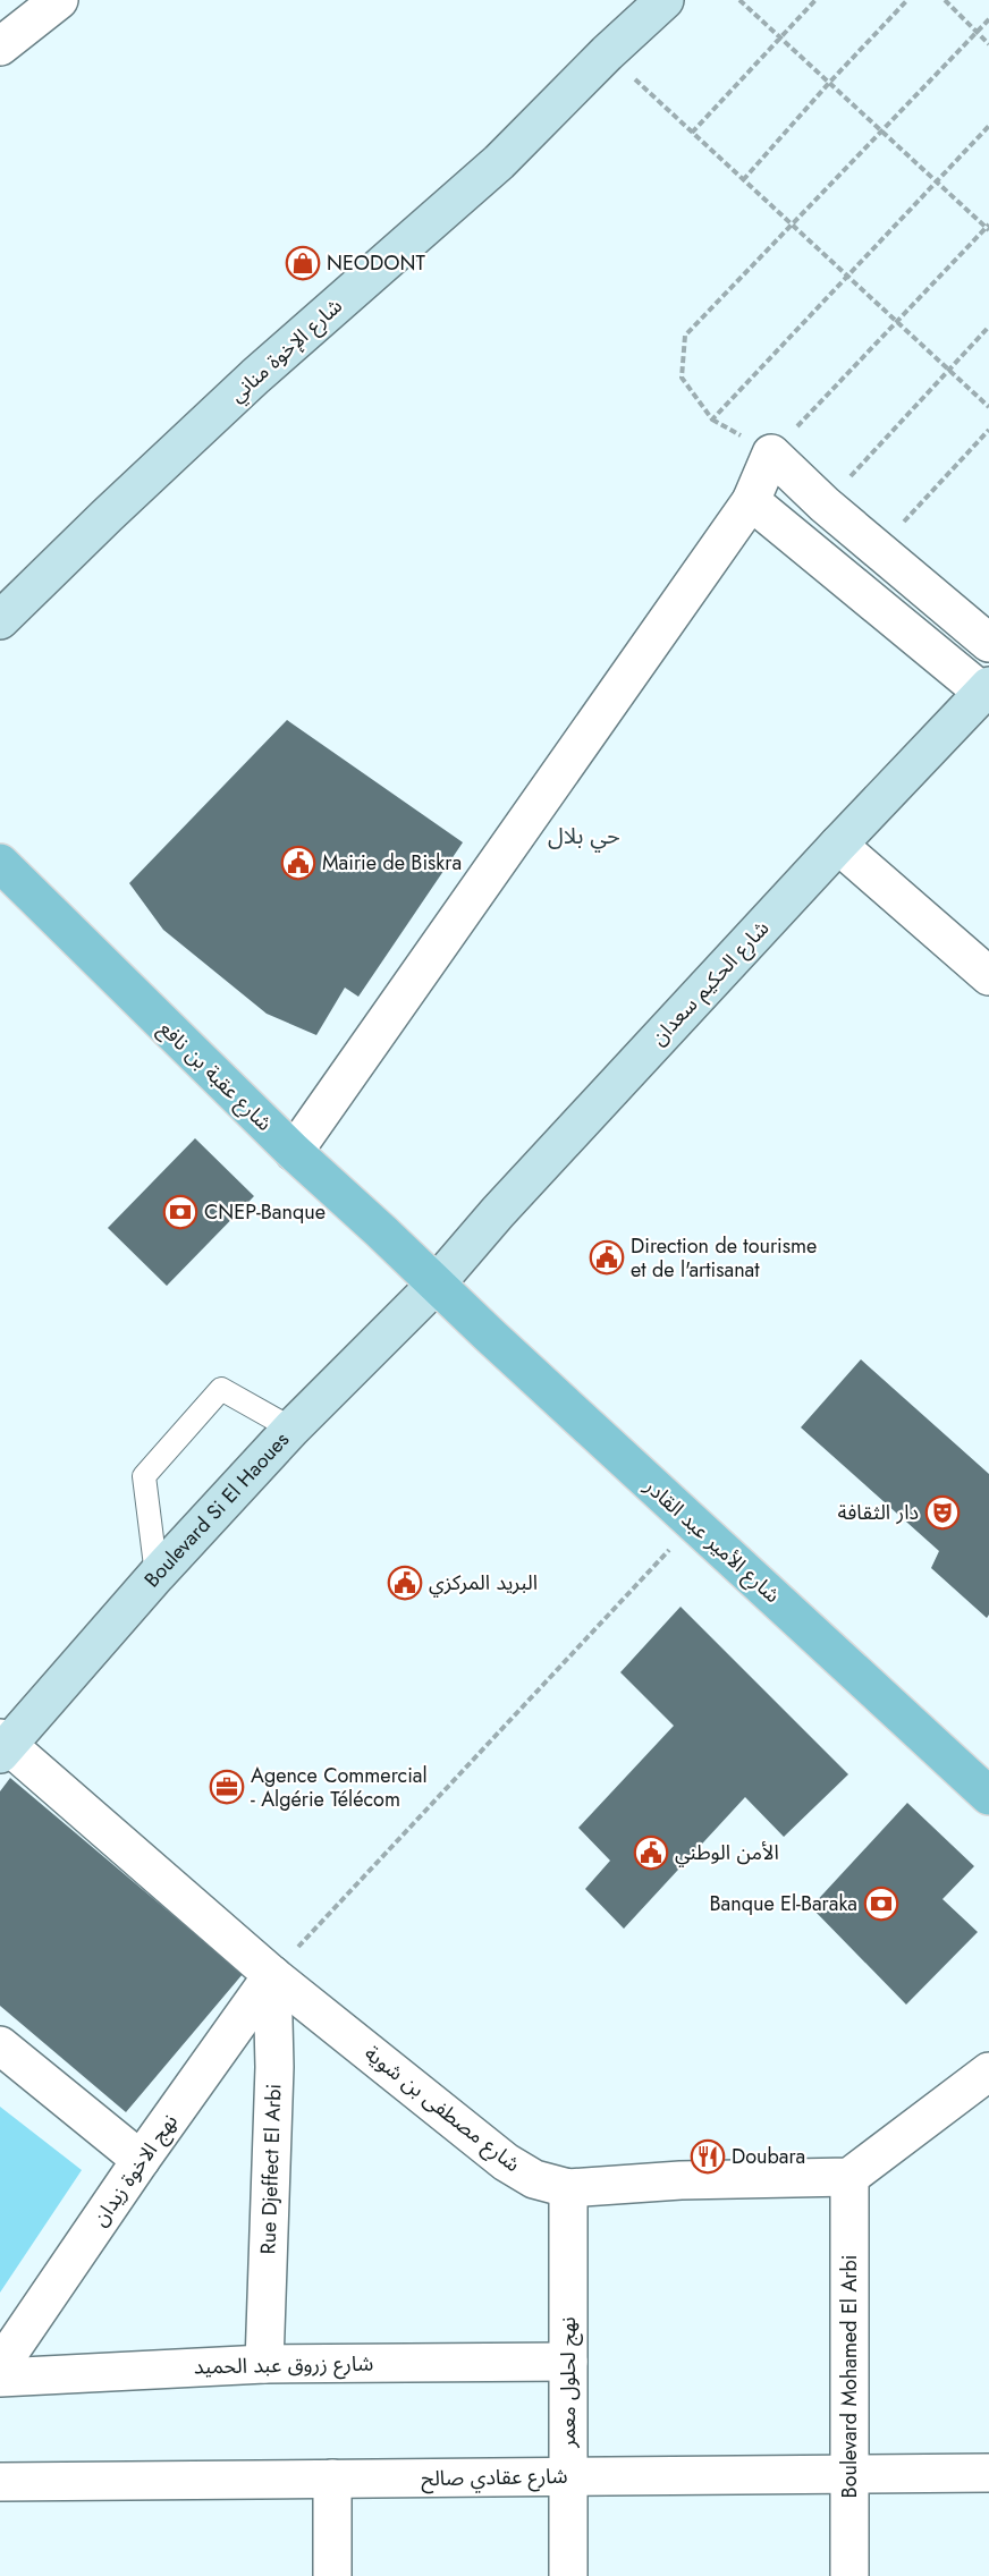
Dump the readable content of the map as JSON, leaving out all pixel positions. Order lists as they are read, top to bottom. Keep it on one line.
{"streets":{"main road":["شارع عقبة بن نافع","شارع الأمير عبد القادر"],"street":["شارع الإخوة مناني","شارع الحكيم سعدان","Boulevard Si El Haoues","شارع مصطفى بن شوية","Rue Djeffect El Arbi","نهج الاخوة زيدان","شارع زروق عبد الحميد","Boulevard Mohamed El Arbi","نهج لحلول معمر","شارع عقادي صالح"]},"crossings":[["شارع الحكيم سعدان","شارع عقبة بن نافع"],["شارع الحكيم سعدان","Boulevard Si El Haoues"],["شارع الحكيم سعدان","شارع الأمير عبد القادر"],["شارع عقبة بن نافع","Boulevard Si El Haoues"],["شارع عقبة بن نافع","شارع الأمير عبد القادر"],["Boulevard Si El Haoues","شارع الأمير عبد القادر"],["Boulevard Si El Haoues","شارع مصطفى بن شوية"],["شارع مصطفى بن شوية","Rue Djeffect El Arbi"],["شارع مصطفى بن شوية","نهج الاخوة زيدان"],["شارع مصطفى بن شوية","Boulevard Mohamed El Arbi"],["شارع مصطفى بن شوية","نهج لحلول معمر"],["Rue Djeffect El Arbi","نهج الاخوة زيدان"],["Rue Djeffect El Arbi","شارع زروق عبد الحميد"],["شارع زروق عبد الحميد","نهج لحلول معمر"],["Boulevard Mohamed El Arbi","شارع عقادي صالح"],["نهج لحلول معمر","شارع عقادي صالح"]],"districts":["حي بلال"],"places":{"shop":["NEODONT"],"public building":["Mairie de Biskra","Direction de tourisme et de l'artisanat","البريد المركزي","الأمن الوطني"],"bank":["CNEP-Banque","Banque El-Baraka"],"theatre":["دار الثقافة"],"office":["Agence Commercial - Algérie Télécom"],"restaurant":["Doubara"]}}
